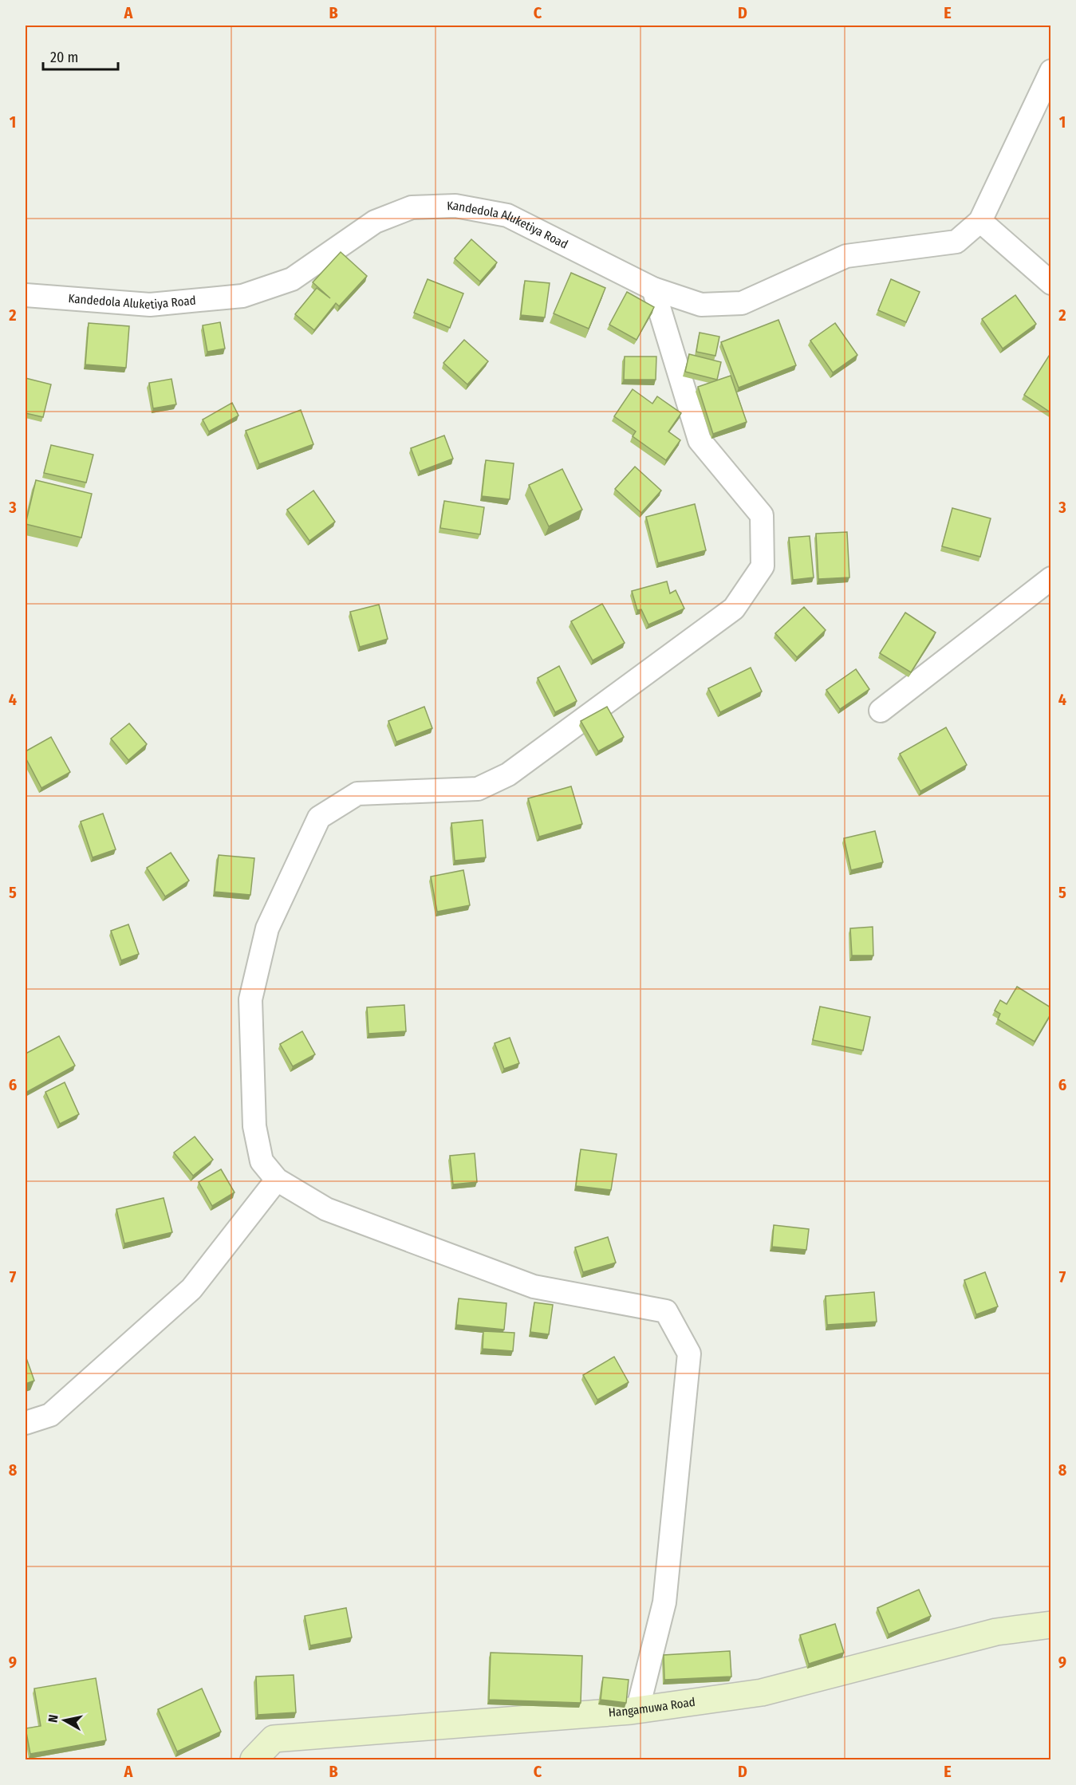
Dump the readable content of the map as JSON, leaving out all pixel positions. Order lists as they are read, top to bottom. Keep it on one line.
{"streets":{"street":["Kandedola Aluketiya Road","Hangamuwa Road"]},"scale_bar":"20 m","north":"left","grid":{"columns":["A","B","C","D","E"],"rows":["1","2","3","4","5","6","7","8","9"]}}
